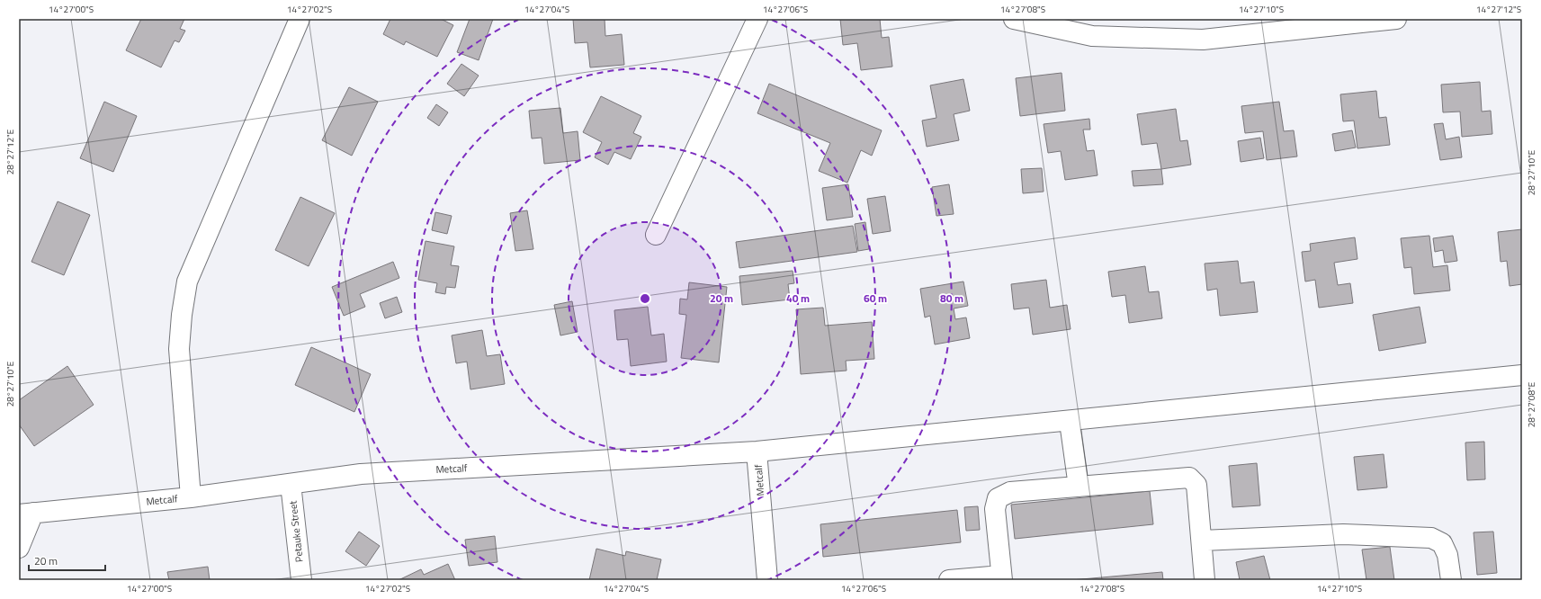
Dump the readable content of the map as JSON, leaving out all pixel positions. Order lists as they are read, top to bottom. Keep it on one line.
{"streets":{"street":["Metcalf","Petauke Street"]},"crossings":[["Metcalf","Petauke Street"]],"scale_bar":"20 m","coordinates":["14°27'00\"S","14°27'02\"S","14°27'04\"S","14°27'06\"S","14°27'08\"S","14°27'10\"S","14°27'12\"S","28°27'12\"E","28°27'10\"E","28°27'08\"E"],"rings":["20 m","40 m","60 m","80 m"]}
